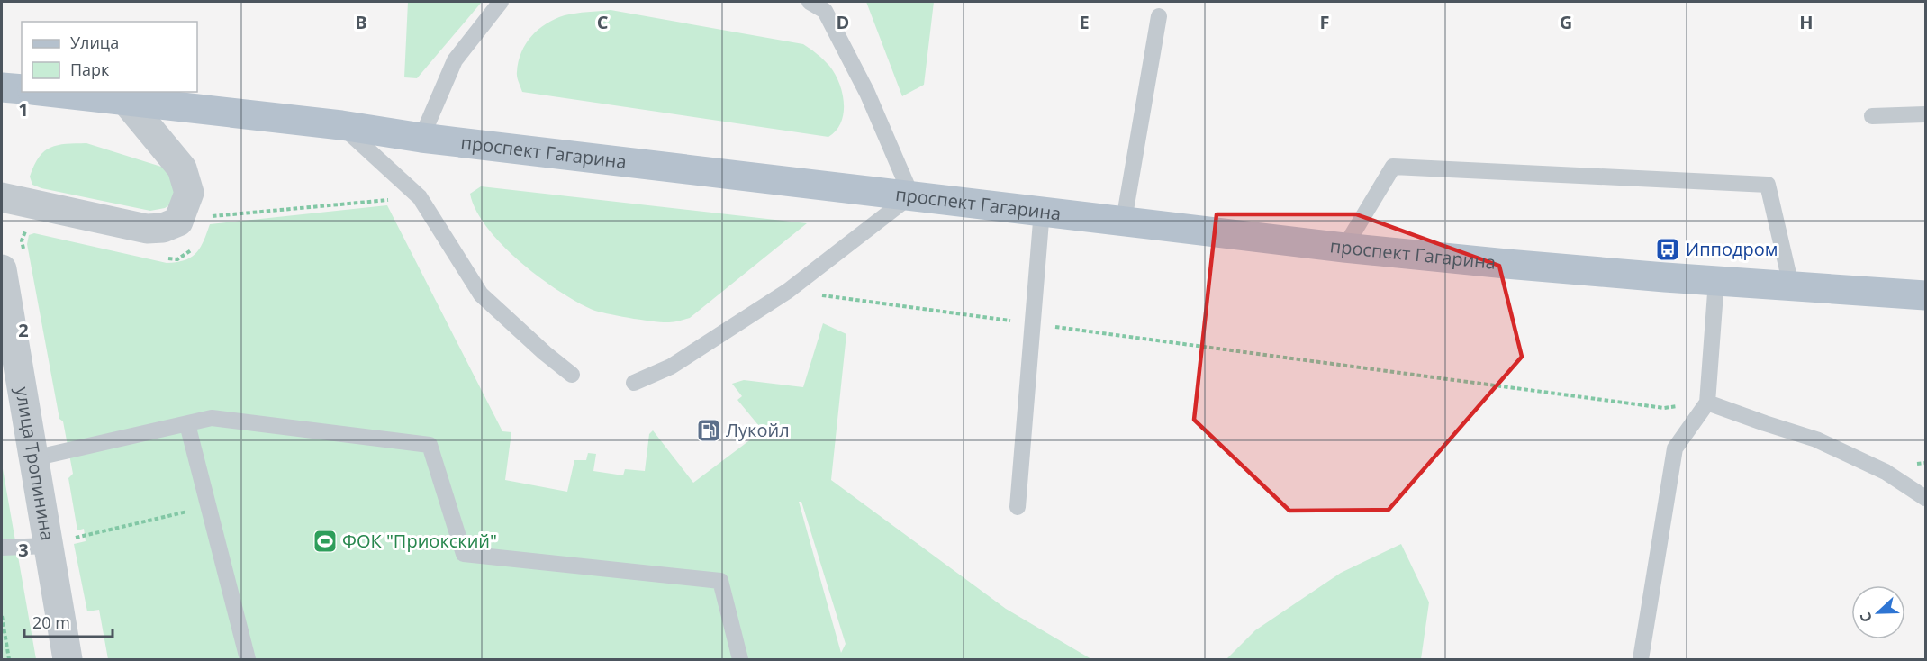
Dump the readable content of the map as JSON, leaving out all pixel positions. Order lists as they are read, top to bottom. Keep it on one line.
{"streets":{"main road":["проспект Гагарина"],"street":["улица Тропинина"]},"places":{"bus stop":["Ипподром"],"fuel station":["Лукойл"],"sports":["ФОК \"Приокский\""]},"legend":["Улица","Парк"],"scale_bar":"20 m","north":"left","grid":{"columns":["B","C","D","E","F","G","H"],"rows":["1","2","3"]}}
